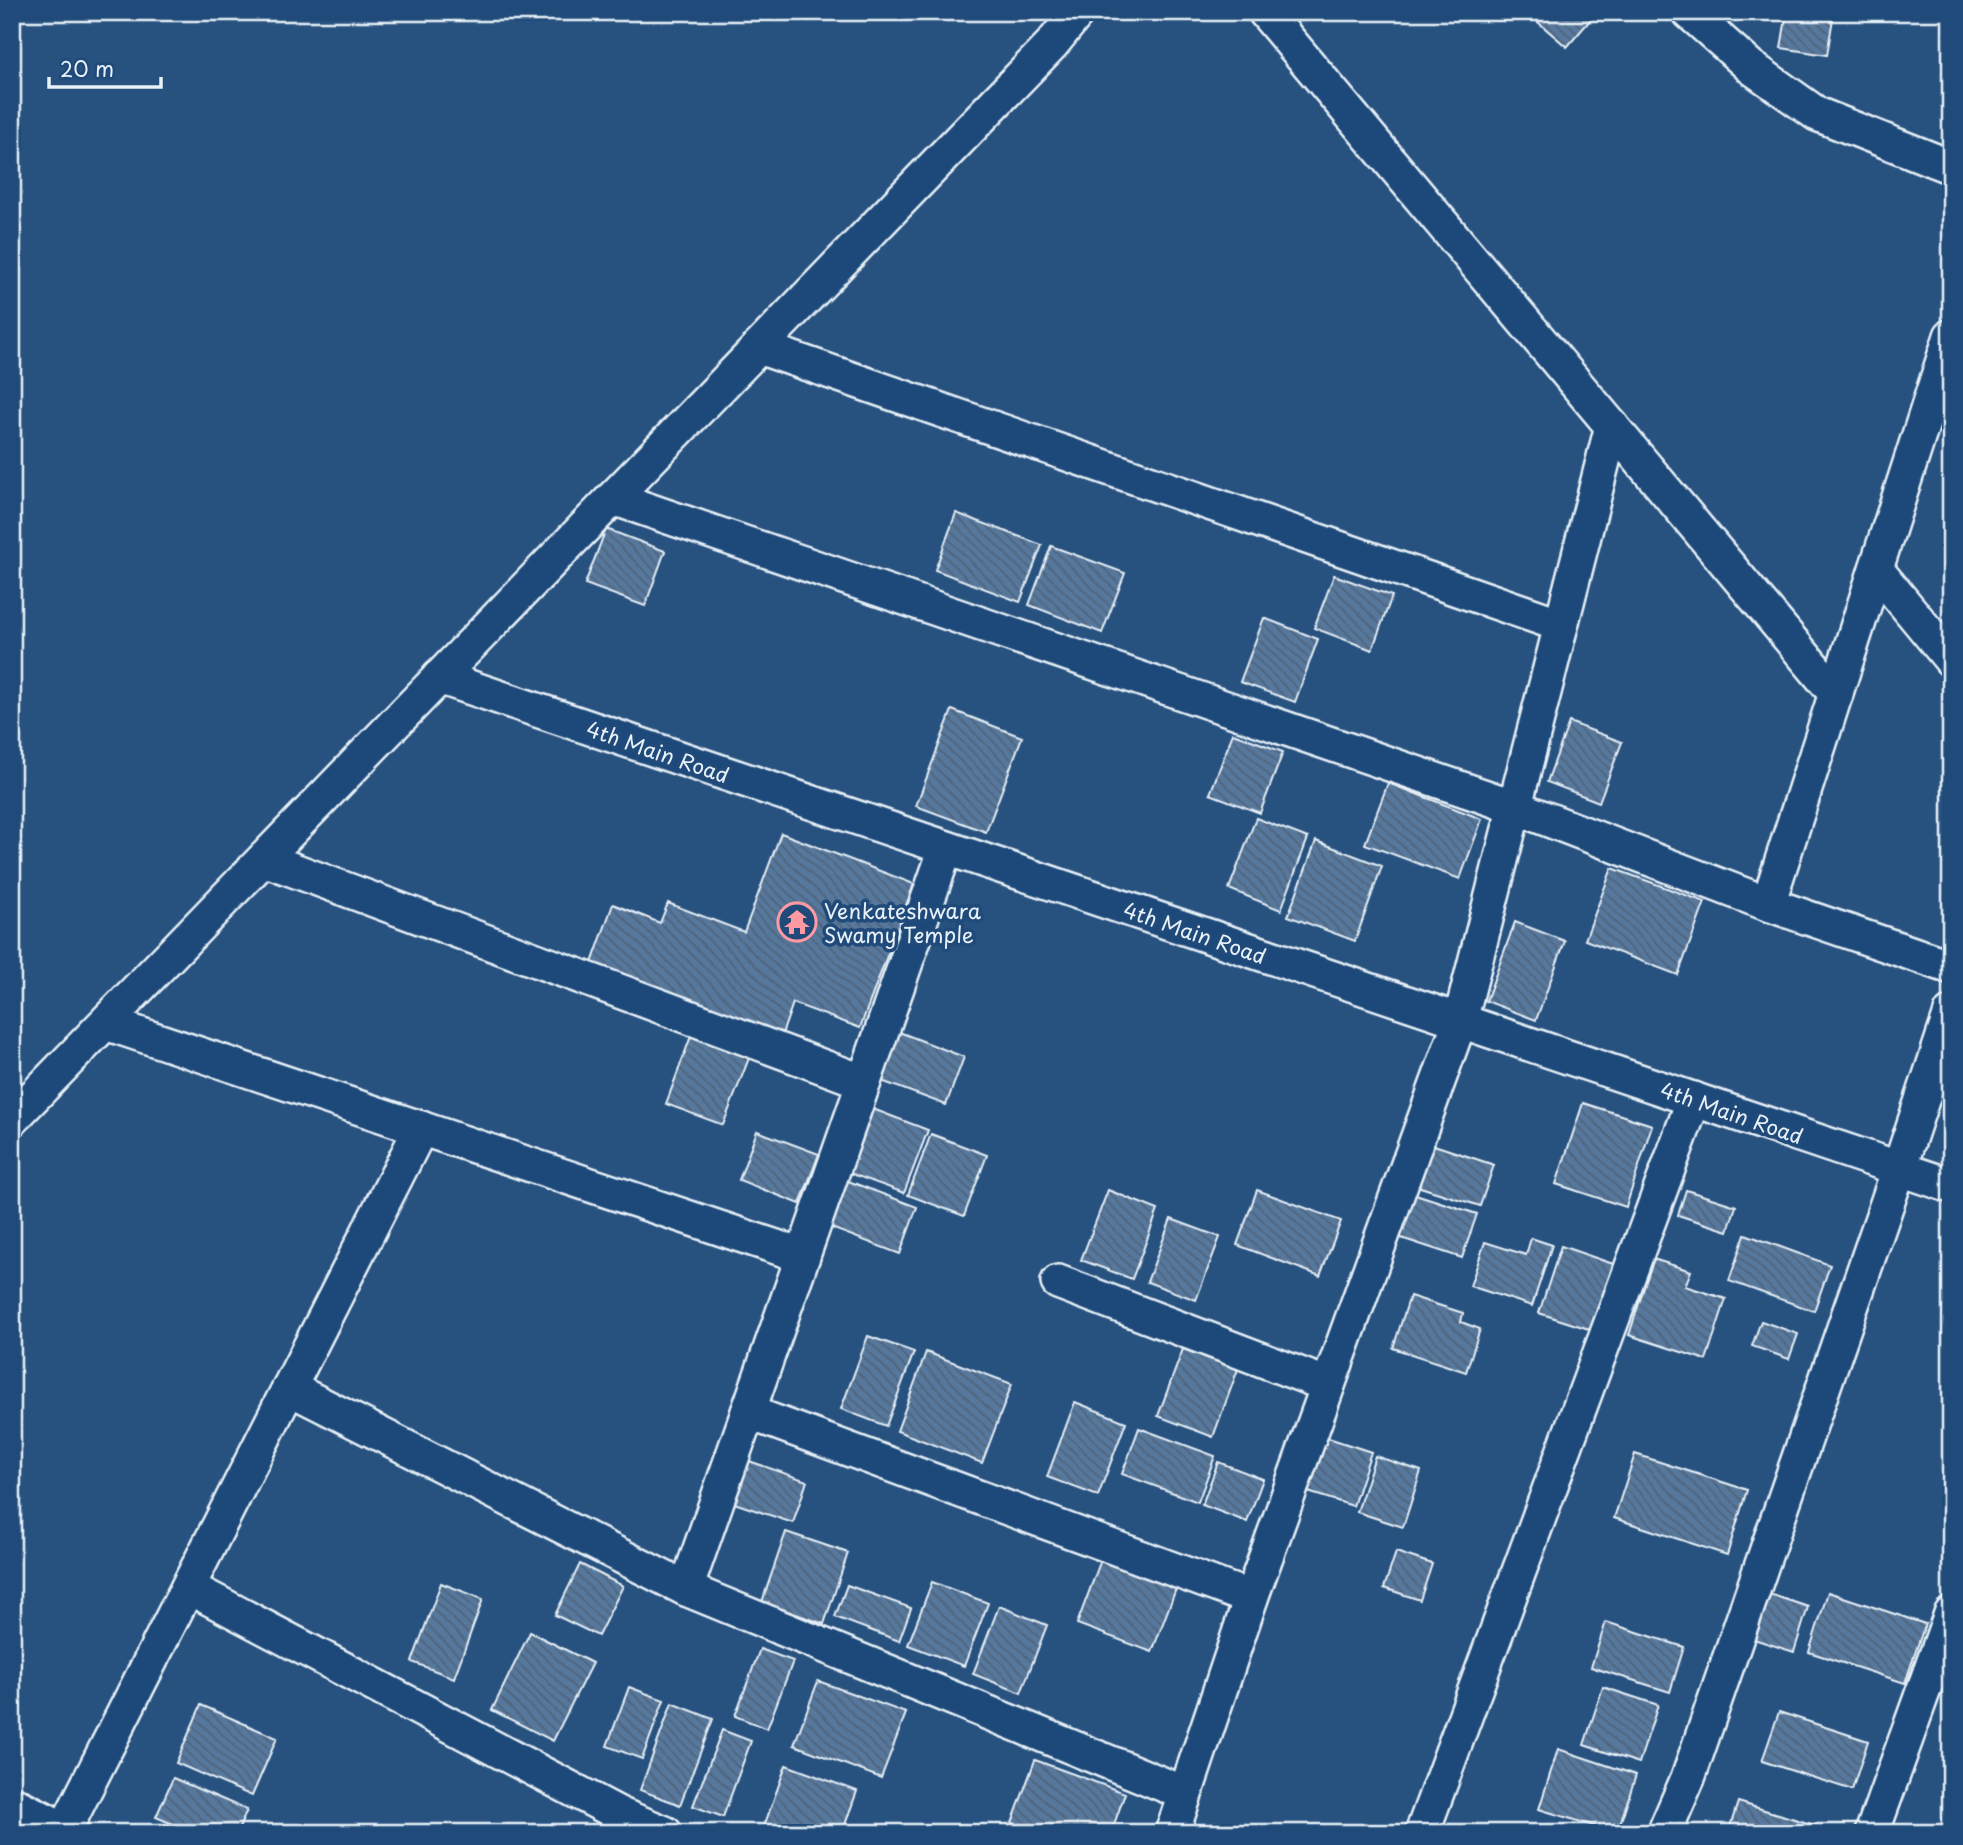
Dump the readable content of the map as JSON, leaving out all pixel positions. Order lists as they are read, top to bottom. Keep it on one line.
{"streets":{"street":["4th Main Road"]},"places":{"temple":["Venkateshwara Swamy Temple"]},"scale_bar":"20 m"}
